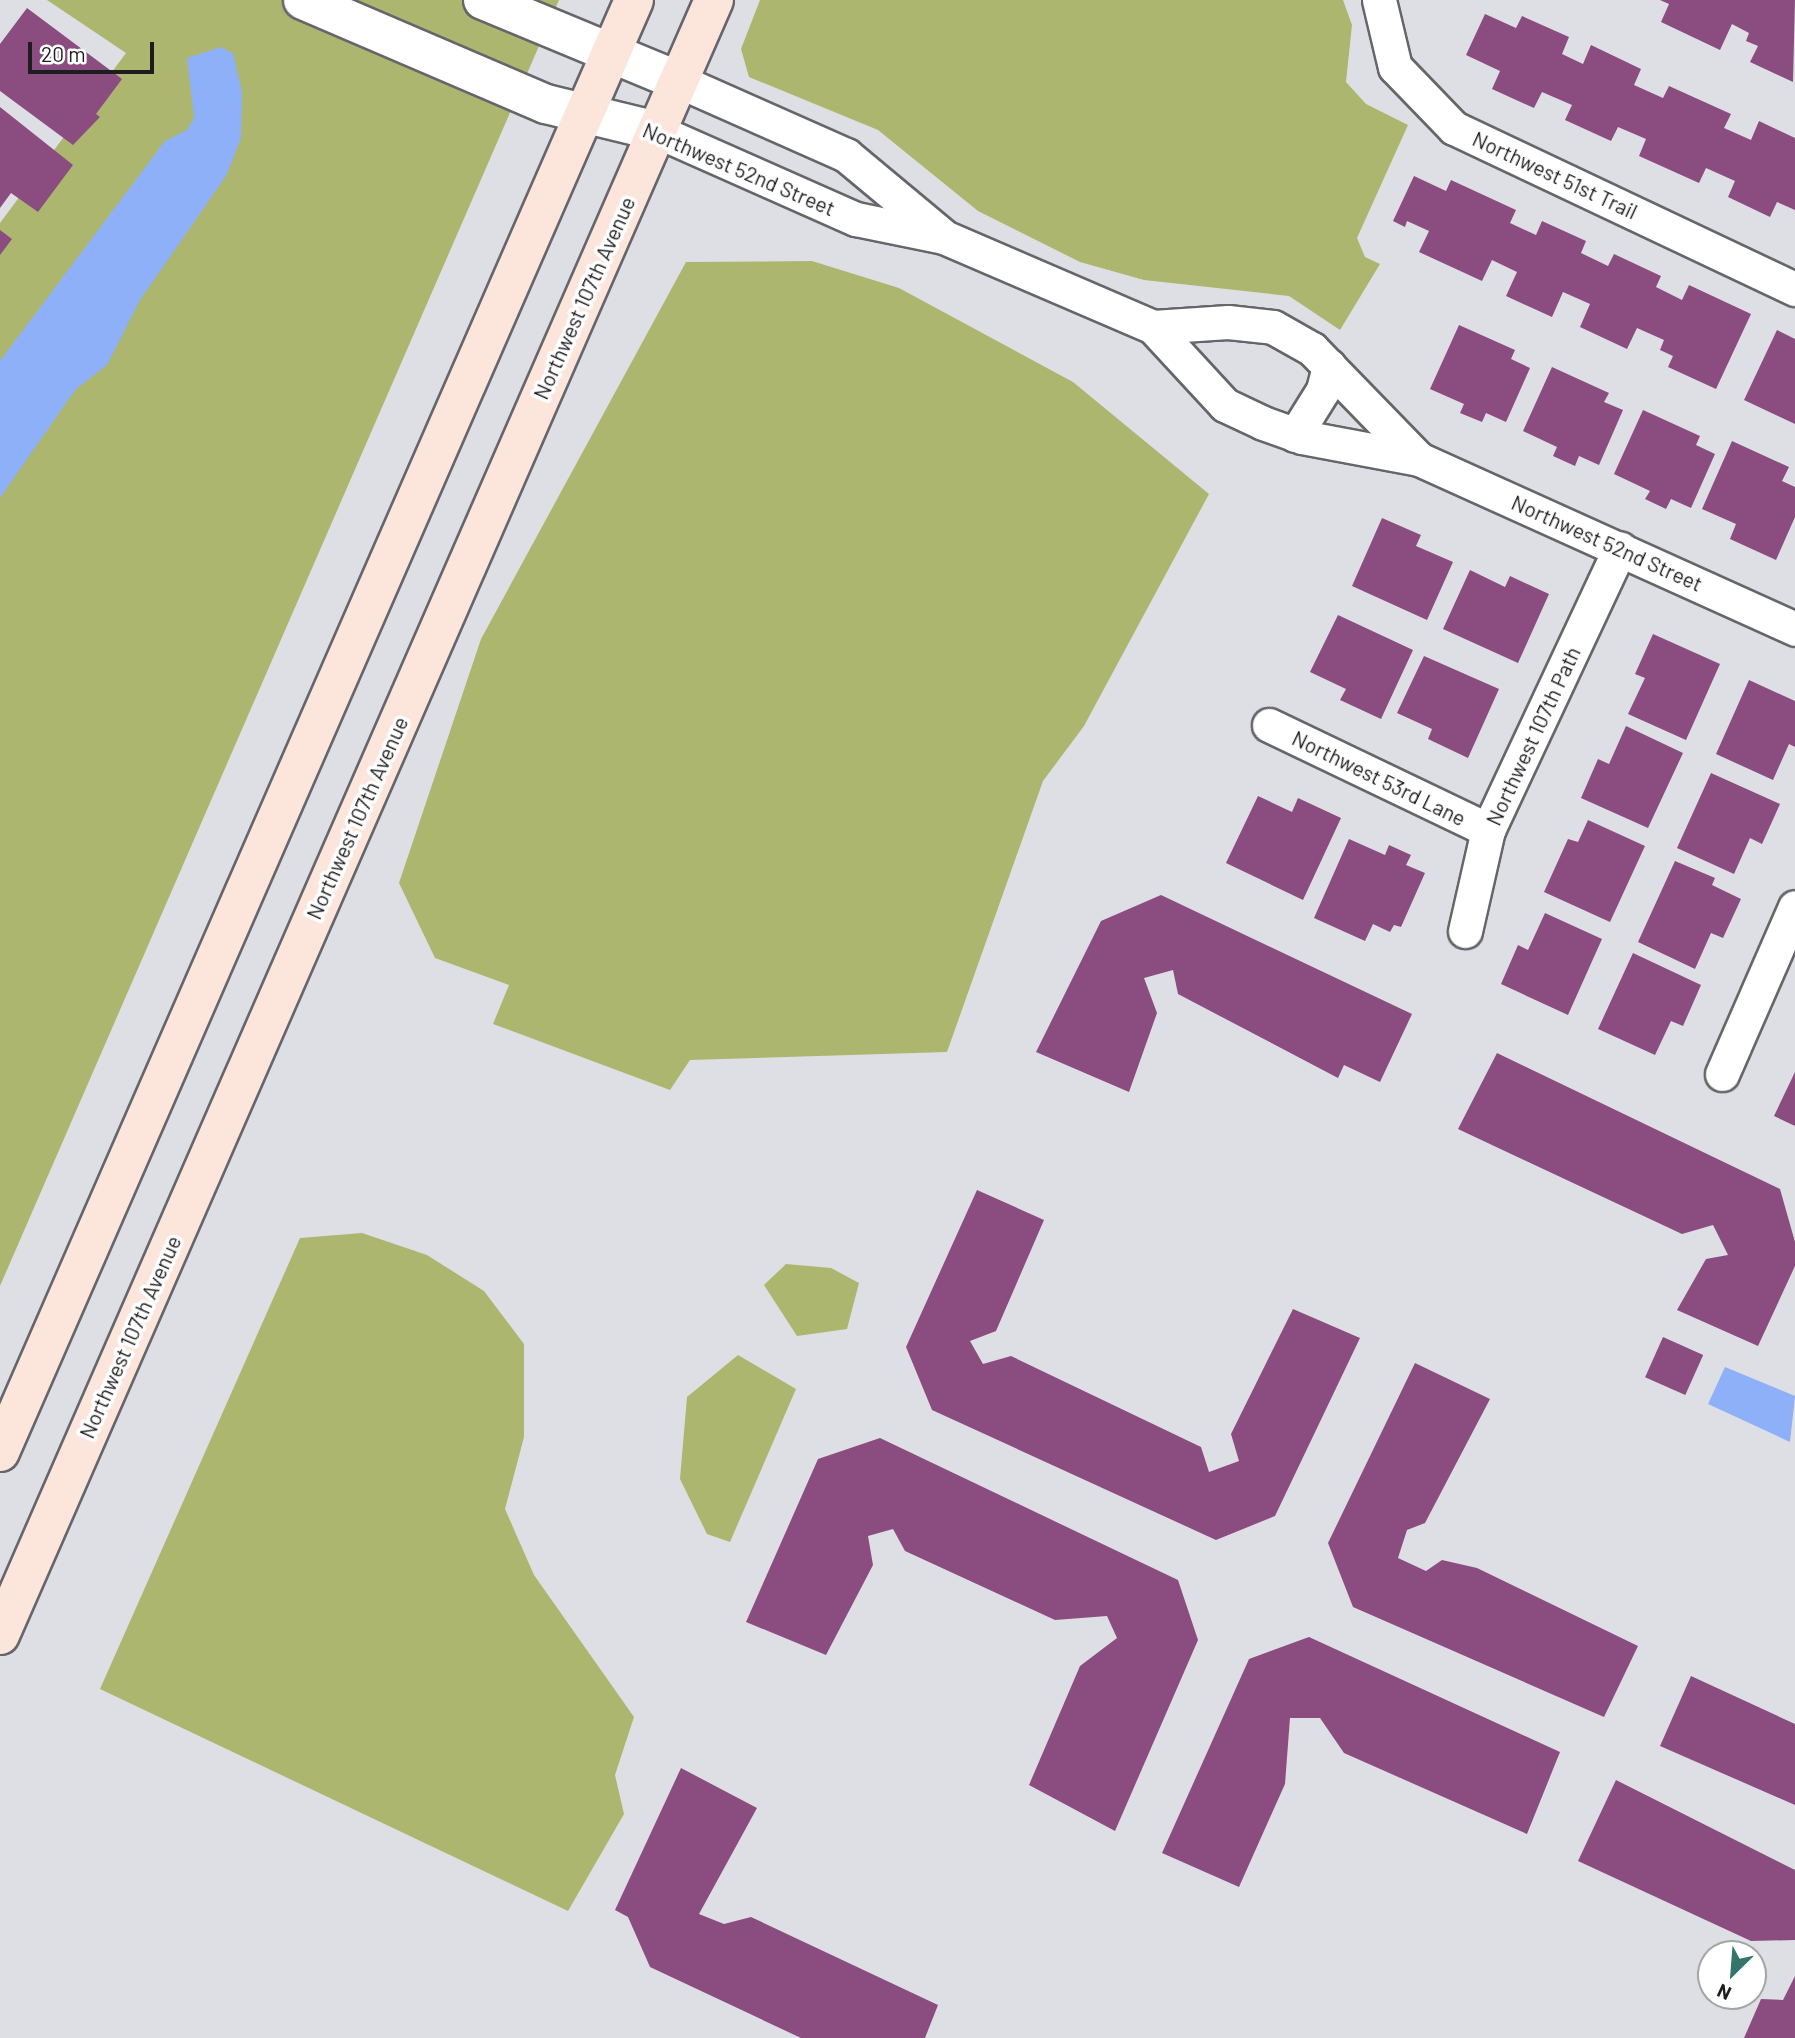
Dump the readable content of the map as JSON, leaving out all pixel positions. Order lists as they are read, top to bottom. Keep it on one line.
{"streets":{"main road":["Northwest 107th Avenue"],"street":["Northwest 52nd Street","Northwest 51st Trail","Northwest 107th Path","Northwest 53rd Lane"]},"crossings":[["Northwest 52nd Street","Northwest 107th Avenue"],["Northwest 52nd Street","Northwest 107th Path"],["Northwest 107th Path","Northwest 53rd Lane"]],"scale_bar":"20 m","north":"bottom left"}
